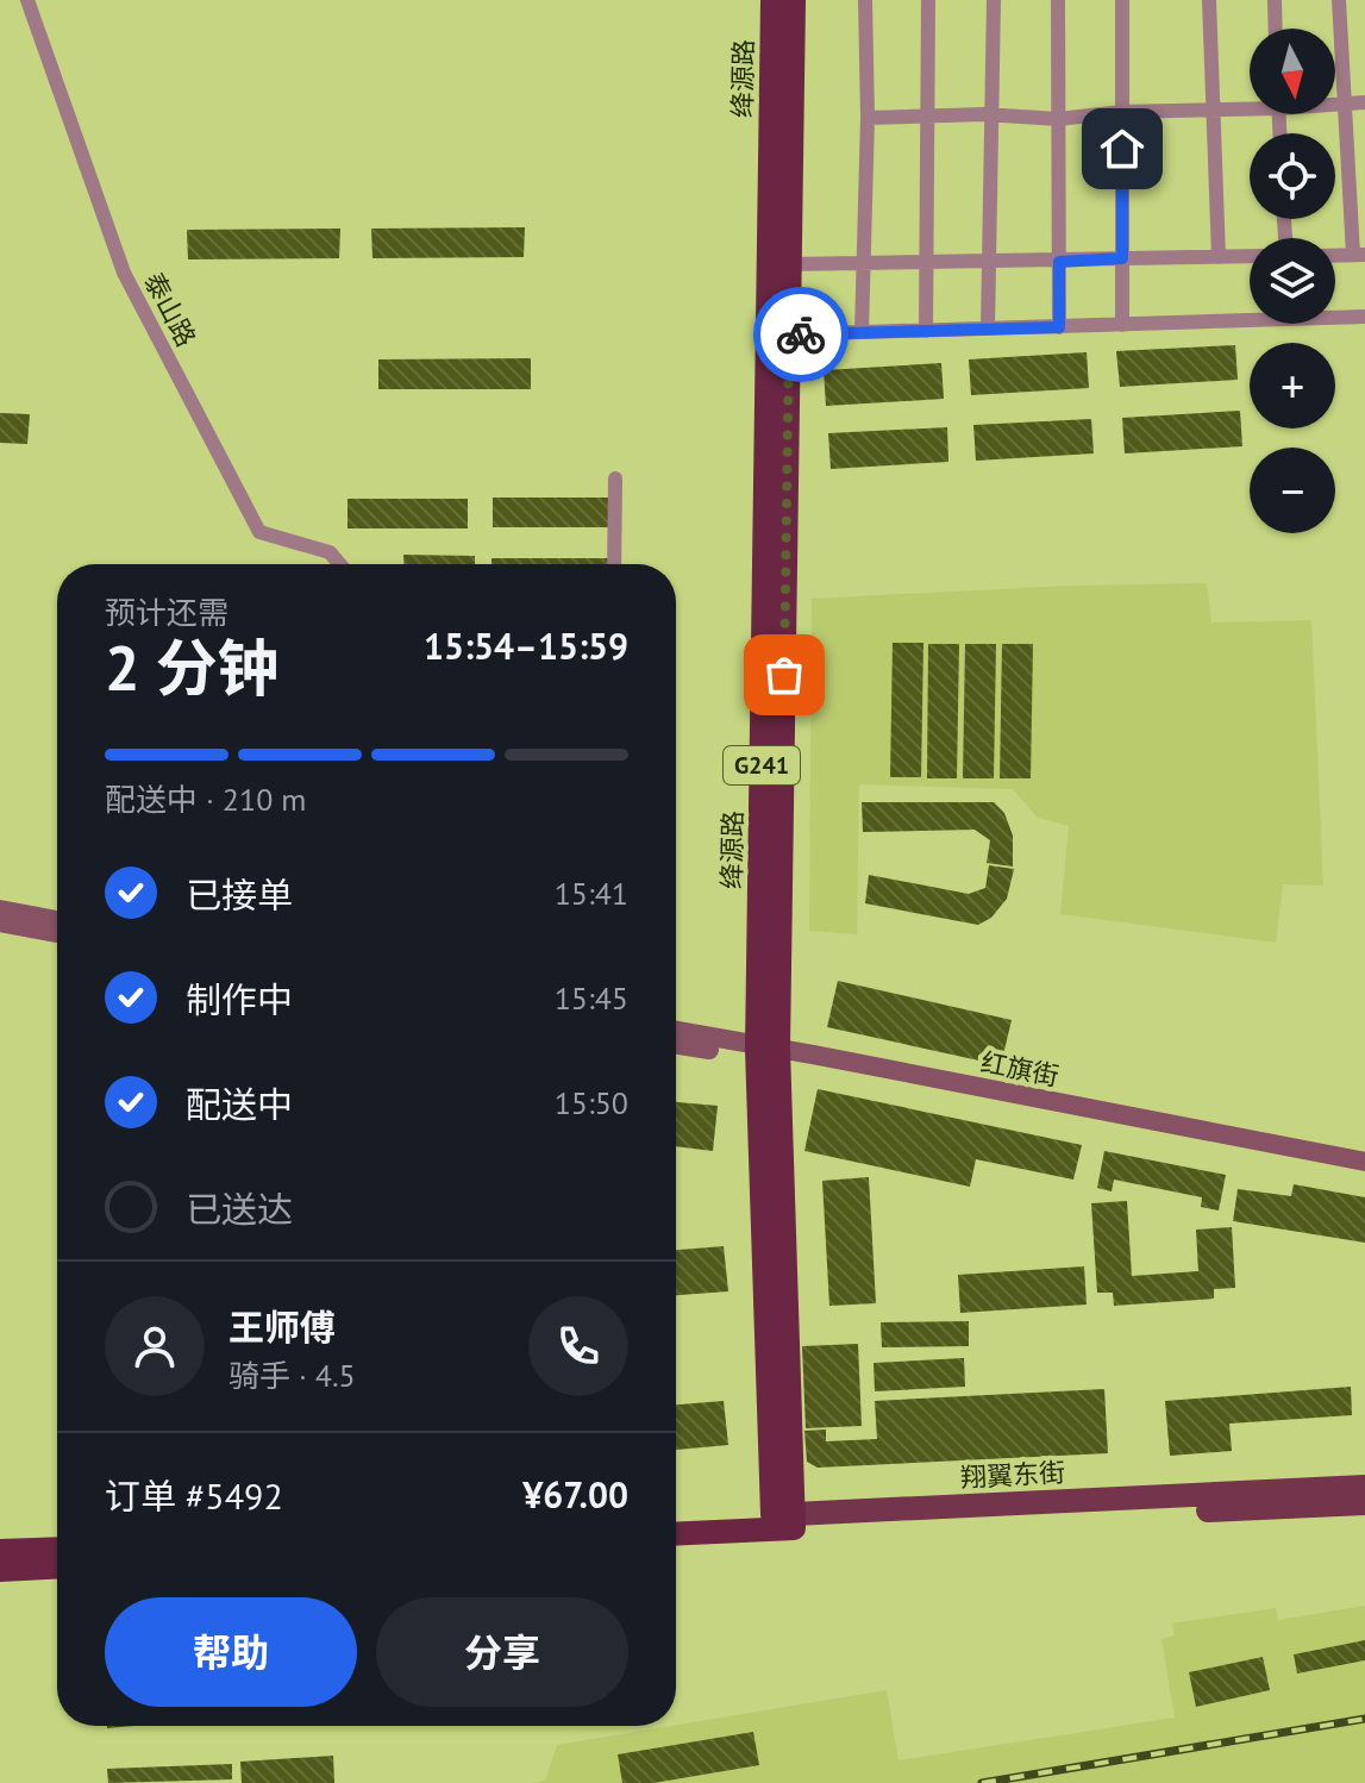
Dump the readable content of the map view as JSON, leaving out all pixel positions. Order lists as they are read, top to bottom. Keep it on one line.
{"streets":{"highway":["绛源路","G241","翔翼东街"],"main road":["红旗街"],"street":["泰山路"]},"crossings":[["绛源路","红旗街"],["绛源路","翔翼东街"]],"north":"bottom","page":{"map_buttons":["+","−"],"heading":["2 分钟","预计还需","15:54–15:59"],"panel":["王师傅","骑手 · 4.5","订单 #5492","¥67.00"],"bar":"配送中 · 210 m","list":[["已接单","15:41"],["制作中","15:45"],["配送中","15:50"],"已送达"],"buttons":["帮助","分享"]}}
